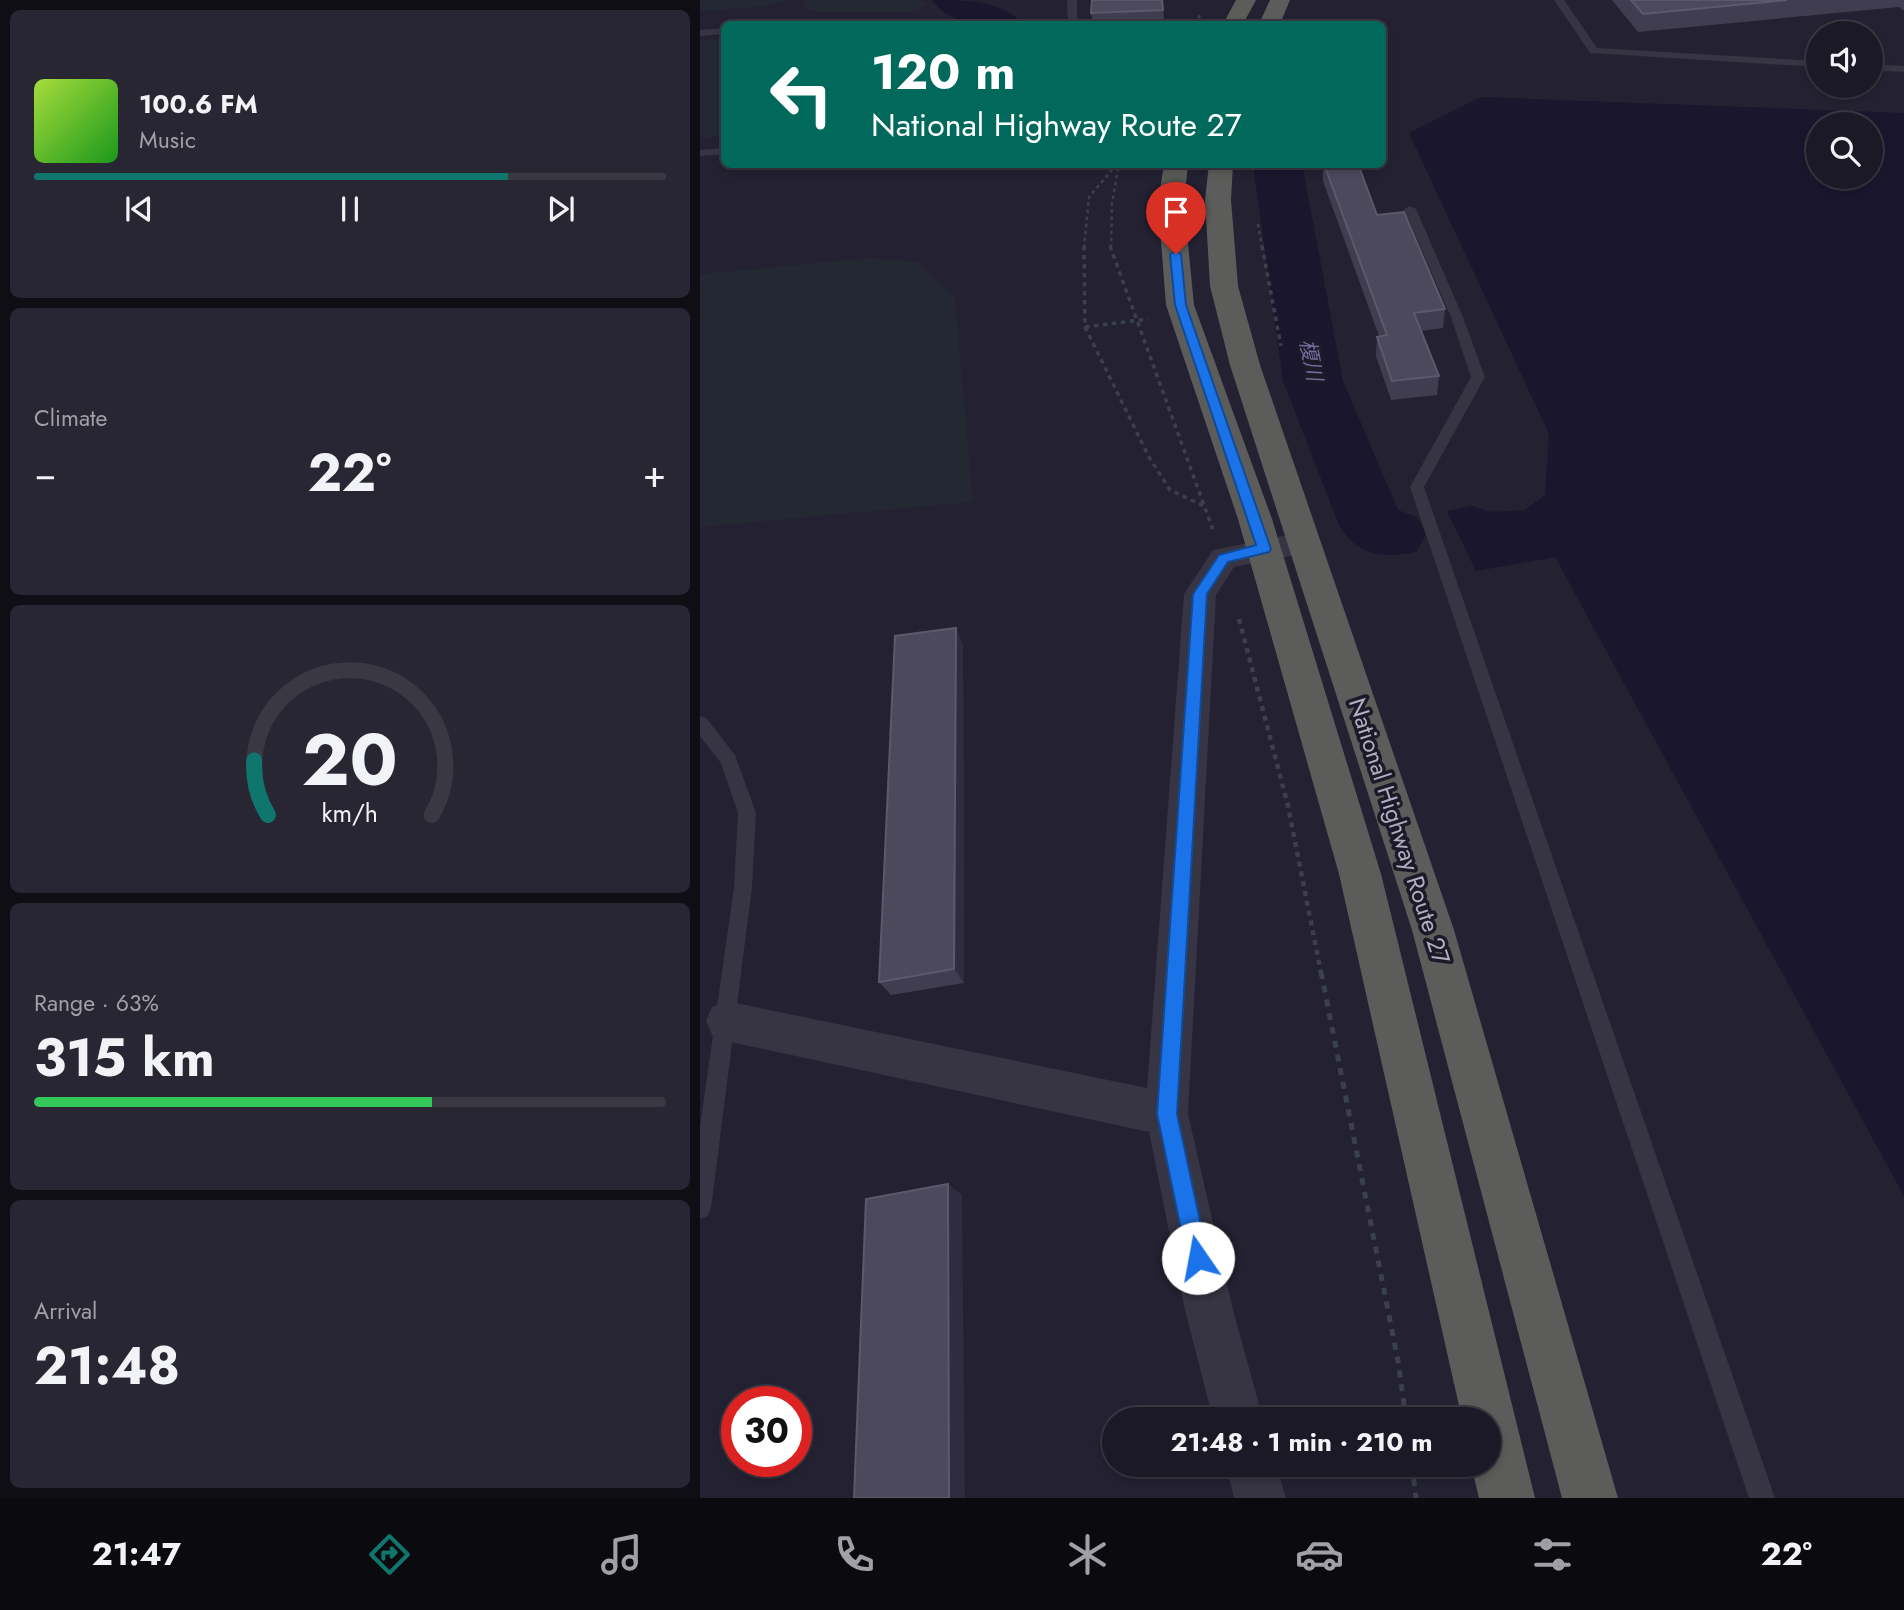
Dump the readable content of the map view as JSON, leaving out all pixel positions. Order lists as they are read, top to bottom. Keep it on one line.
{"streets":{"highway":["National Highway Route 27"]},"water":["榎川"],"page":{"turn":["120 m","National Highway Route 27"],"song":["100.6 FM","Music"],"tile":["Climate",["Range · 63%","315 km"],["Arrival","21:48"]],"heat":["−","22°","+"],"limit":"30","trip":"21:48 · 1 min · 210 m","tabs":["21:47","22°"],"gauge":["20","km/h"]}}
